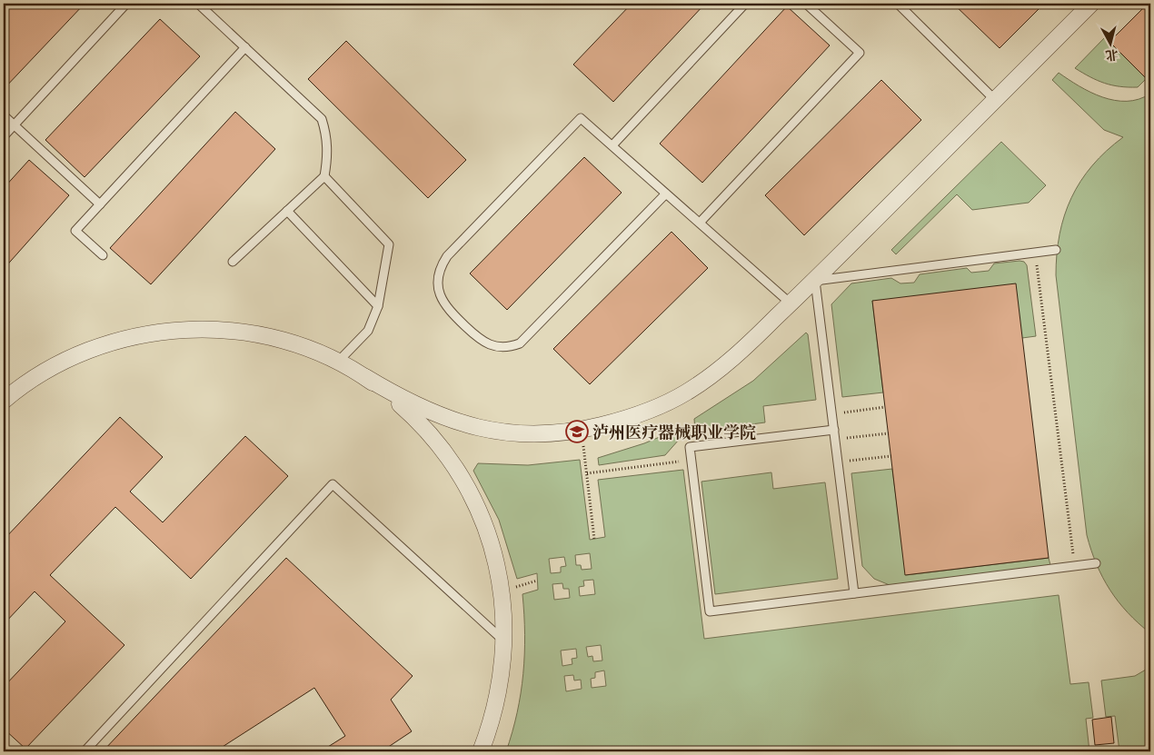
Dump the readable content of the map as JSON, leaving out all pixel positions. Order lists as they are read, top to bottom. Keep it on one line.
{"places":{"school or university":["泸州医疗器械职业学院"]},"north":"bottom"}
